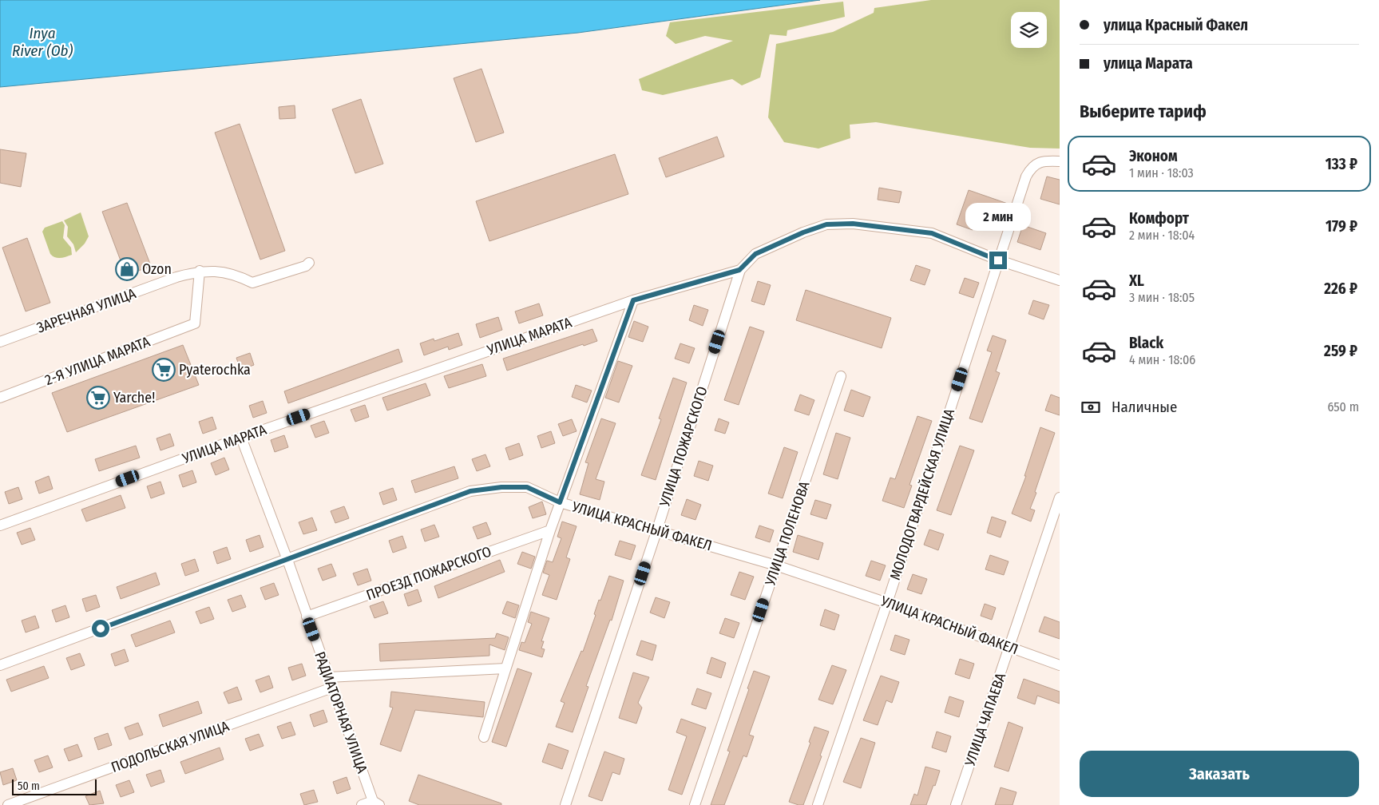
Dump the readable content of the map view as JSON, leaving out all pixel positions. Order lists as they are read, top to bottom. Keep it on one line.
{"streets":{"street":["ЗАРЕЧНАЯ УЛИЦА","УЛИЦА МАРАТА","2-Я УЛИЦА МАРАТА","УЛИЦА ПОЖАРСКОГО","МОЛОДОГВАРДЕЙСКАЯ УЛИЦА","УЛИЦА КРАСНЫЙ ФАКЕЛ","УЛИЦА ПОЛЕНОВА","ПРОЕЗД ПОЖАРСКОГО","РАДИАТОРНАЯ УЛИЦА","УЛИЦА ЧАПАЕВА","ПОДОЛЬСКАЯ УЛИЦА"]},"crossings":[["ЗАРЕЧНАЯ УЛИЦА","2-Я УЛИЦА МАРАТА"],["УЛИЦА МАРАТА","УЛИЦА ПОЖАРСКОГО"],["УЛИЦА МАРАТА","МОЛОДОГВАРДЕЙСКАЯ УЛИЦА"],["УЛИЦА МАРАТА","РАДИАТОРНАЯ УЛИЦА"],["УЛИЦА ПОЖАРСКОГО","УЛИЦА КРАСНЫЙ ФАКЕЛ"],["МОЛОДОГВАРДЕЙСКАЯ УЛИЦА","УЛИЦА КРАСНЫЙ ФАКЕЛ"],["УЛИЦА КРАСНЫЙ ФАКЕЛ","УЛИЦА ПОЛЕНОВА"],["УЛИЦА КРАСНЫЙ ФАКЕЛ","РАДИАТОРНАЯ УЛИЦА"],["УЛИЦА КРАСНЫЙ ФАКЕЛ","УЛИЦА ЧАПАЕВА"],["ПРОЕЗД ПОЖАРСКОГО","РАДИАТОРНАЯ УЛИЦА"],["РАДИАТОРНАЯ УЛИЦА","ПОДОЛЬСКАЯ УЛИЦА"]],"water":["Inya River (Ob)"],"places":{"shop":["Ozon"],"supermarket":["Pyaterochka","Yarche!"]},"scale_bar":"50 m","page":{"banner":["улица Красный Факел","улица Марата"],"heading":"Выберите тариф","list":[{"name":"Эконом","note":"1 мин · 18:03","value":"133 ₽"},{"name":"Комфорт","note":"2 мин · 18:04","value":"179 ₽"},{"name":"XL","note":"3 мин · 18:05","value":"226 ₽"},{"name":"Black","note":"4 мин · 18:06","value":"259 ₽"}],"bubble":"2 мин","pay":["Наличные","650 m"],"buttons":"Заказать","scale":"50 m"}}
